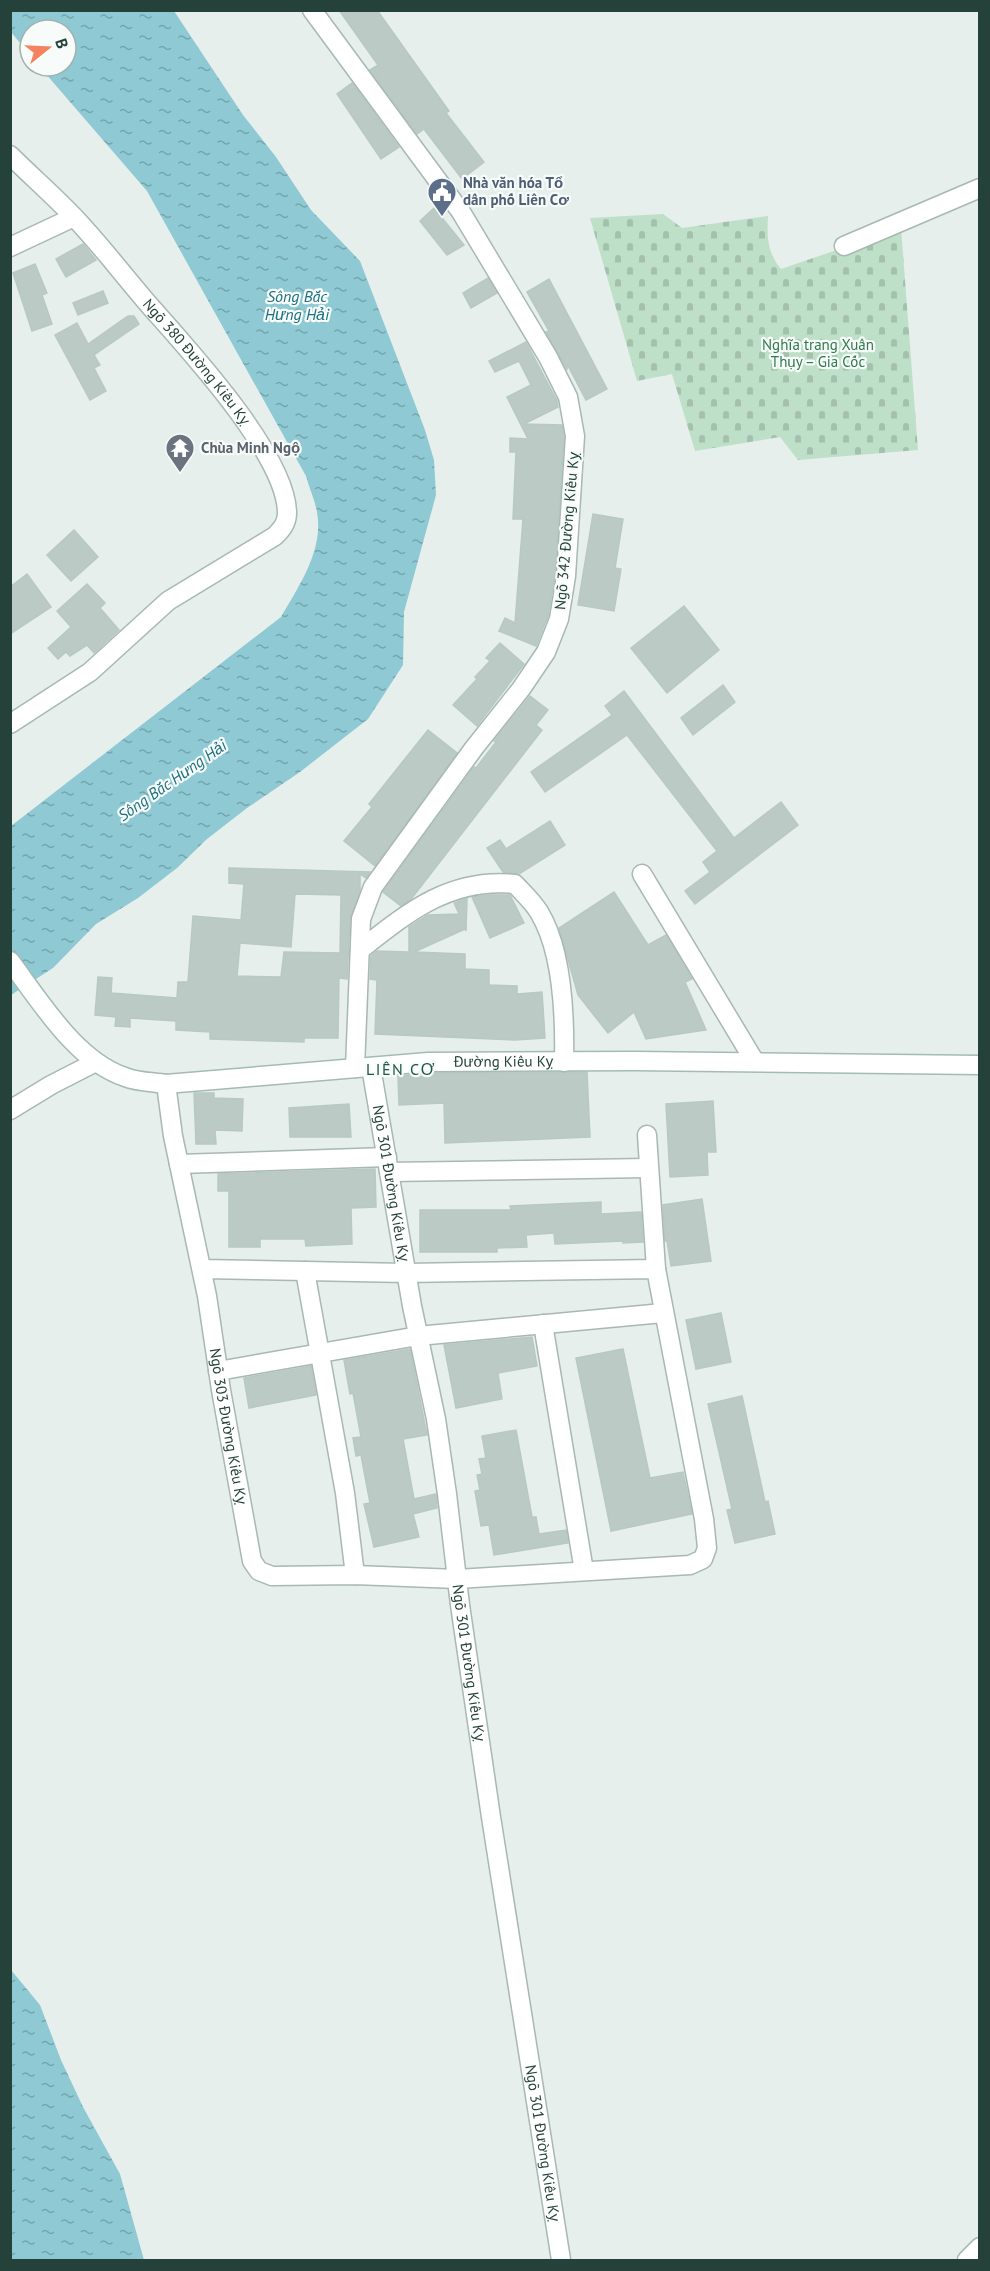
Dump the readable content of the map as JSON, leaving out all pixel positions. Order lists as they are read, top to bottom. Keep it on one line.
{"streets":{"street":["Ngõ 380 Đường Kiêu Kỵ","Ngõ 342 Đường Kiêu Kỵ","Đường Kiêu Kỵ","Ngõ 301 Đường Kiêu Kỵ","Ngõ 303 Đường Kiêu Kỵ"]},"crossings":[["Ngõ 342 Đường Kiêu Kỵ","Đường Kiêu Kỵ"],["Ngõ 342 Đường Kiêu Kỵ","Ngõ 301 Đường Kiêu Kỵ"],["Đường Kiêu Kỵ","Ngõ 301 Đường Kiêu Kỵ"],["Đường Kiêu Kỵ","Ngõ 303 Đường Kiêu Kỵ"],["Ngõ 301 Đường Kiêu Kỵ","Ngõ 303 Đường Kiêu Kỵ"]],"districts":["LIÊN CƠ"],"water":["Sông Bắc Hưng Hải"],"parks":["Nghĩa trang Xuân Thụy – Gia Cốc"],"places":{"public building":["Nhà văn hóa Tổ dân phố Liên Cơ"],"temple":["Chùa Minh Ngộ"]},"north":"right"}
